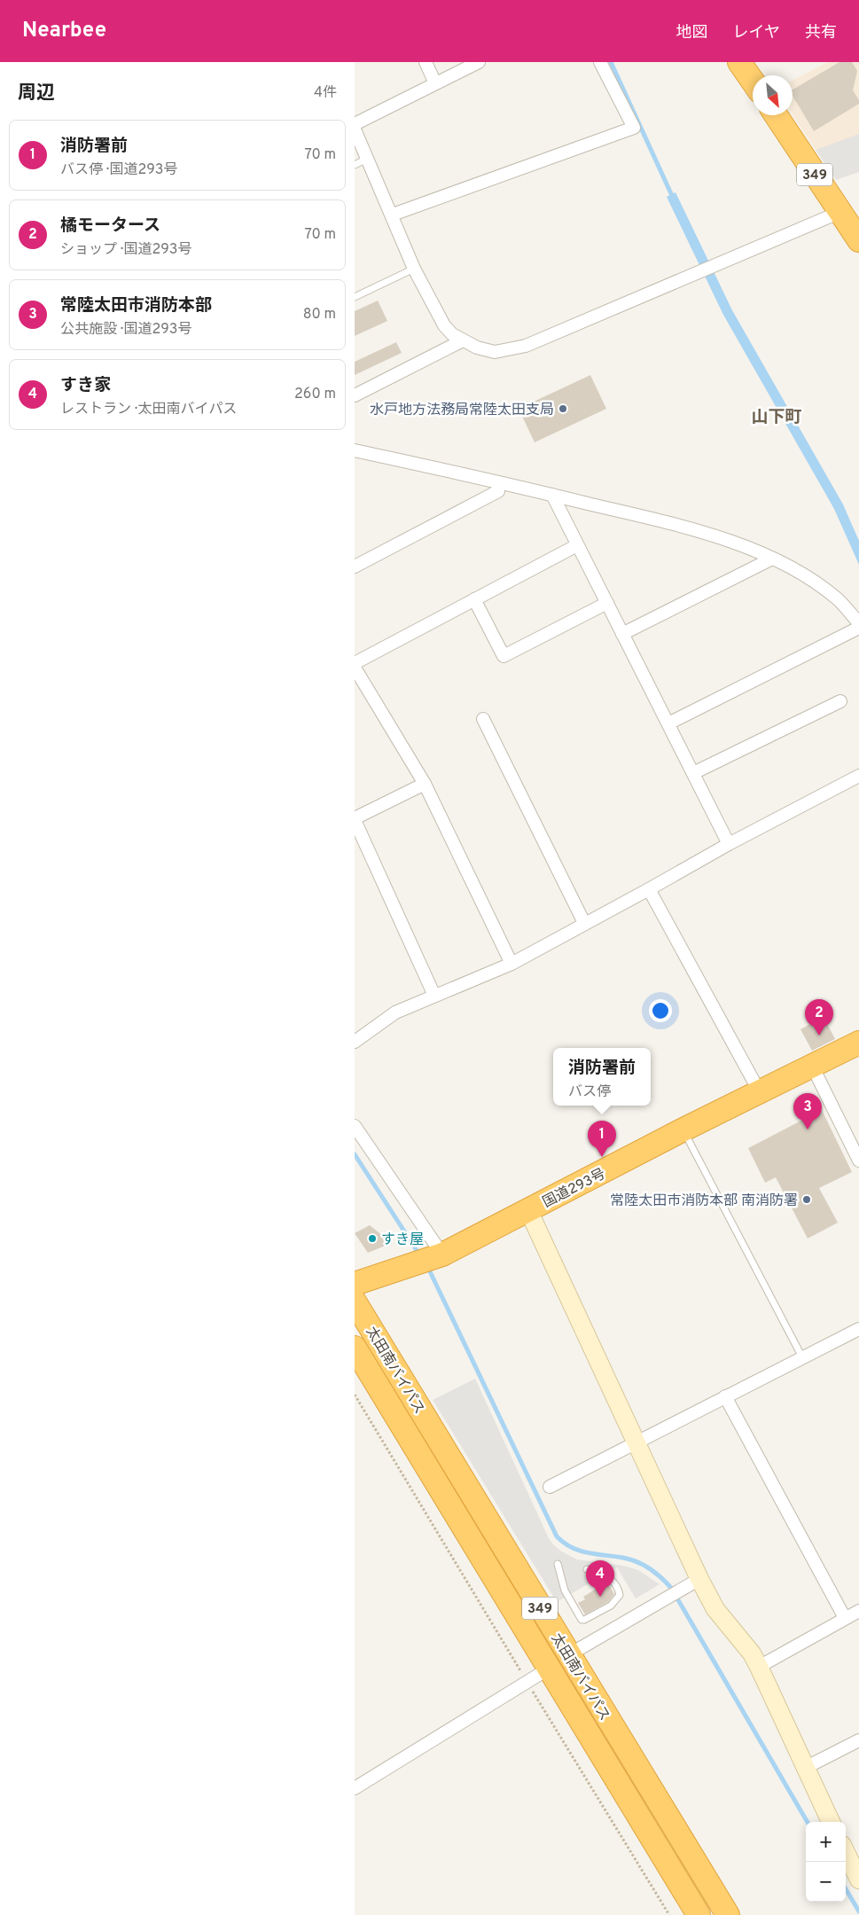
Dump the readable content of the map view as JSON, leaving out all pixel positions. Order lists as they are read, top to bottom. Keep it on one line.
{"streets":{"highway":["349","国道293号","太田南バイパス"]},"districts":["山下町"],"places":["水戸地方法務局常陸太田支局","常陸太田市消防本部 南消防署","すき屋"],"north":"bottom right","page":{"header":"Nearbee","nav":["地図","レイヤ","共有"],"heading":["周辺","4件"],"list":[{"mark":"1","name":"消防署前","note":"バス停 · 国道293号","value":"70 m"},{"mark":"2","name":"橘モータース","note":"ショップ · 国道293号","value":"70 m"},{"mark":"3","name":"常陸太田市消防本部","note":"公共施設 · 国道293号","value":"80 m"},{"mark":"4","name":"すき家","note":"レストラン · 太田南バイパス","value":"260 m"}],"pins":["2","3","1","4"],"popup":["消防署前","バス停"],"map_buttons":["+","−"]}}
